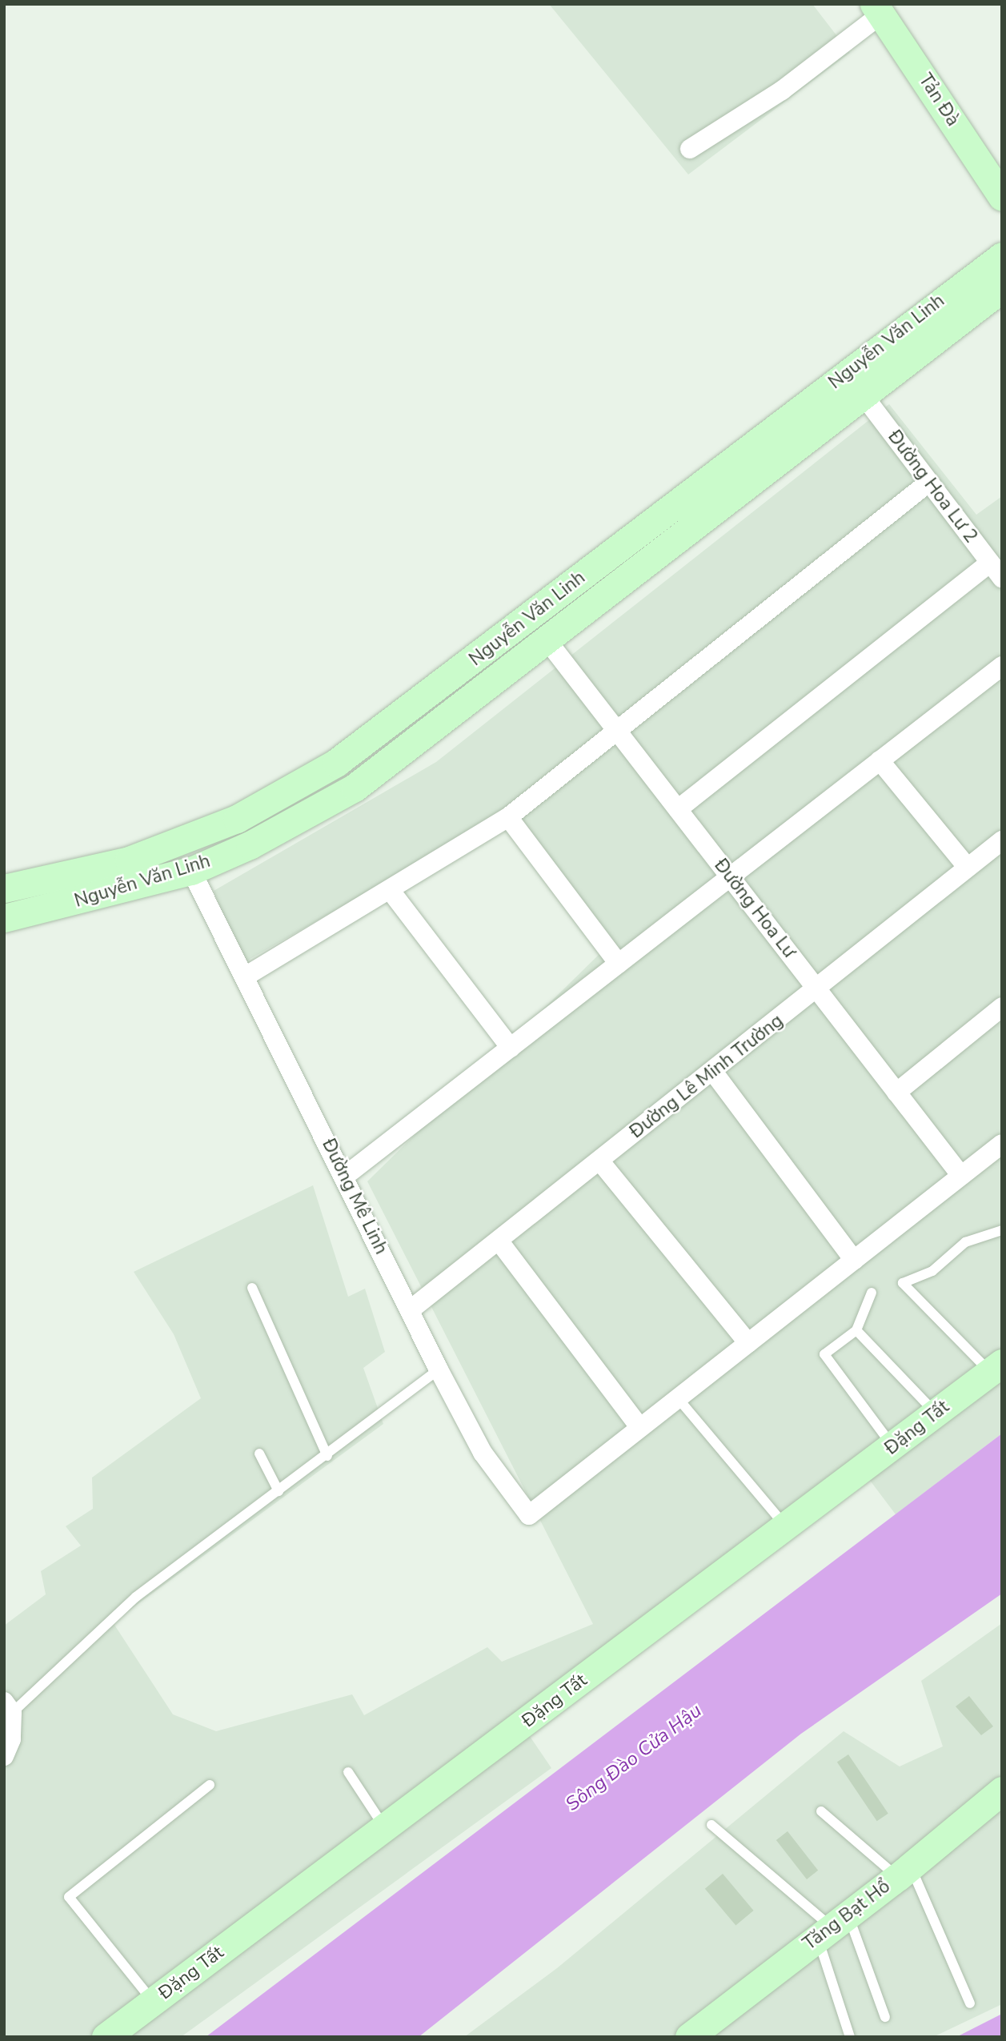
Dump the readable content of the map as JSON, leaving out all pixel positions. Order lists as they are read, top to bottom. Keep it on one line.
{"streets":{"main road":["Tản Đà","Nguyễn Văn Linh","Đặng Tất","Tăng Bạt Hổ"],"street":["Đường Hoa Lư 2","Đường Hoa Lư","Đường Lê Minh Trường","Đường Mê Linh"]},"crossings":[["Nguyễn Văn Linh","Đường Hoa Lư 2"],["Nguyễn Văn Linh","Đường Hoa Lư"],["Nguyễn Văn Linh","Đường Mê Linh"],["Đường Hoa Lư","Đường Lê Minh Trường"],["Đường Lê Minh Trường","Đường Mê Linh"]],"water":["Sông Đào Cửa Hậu"]}
